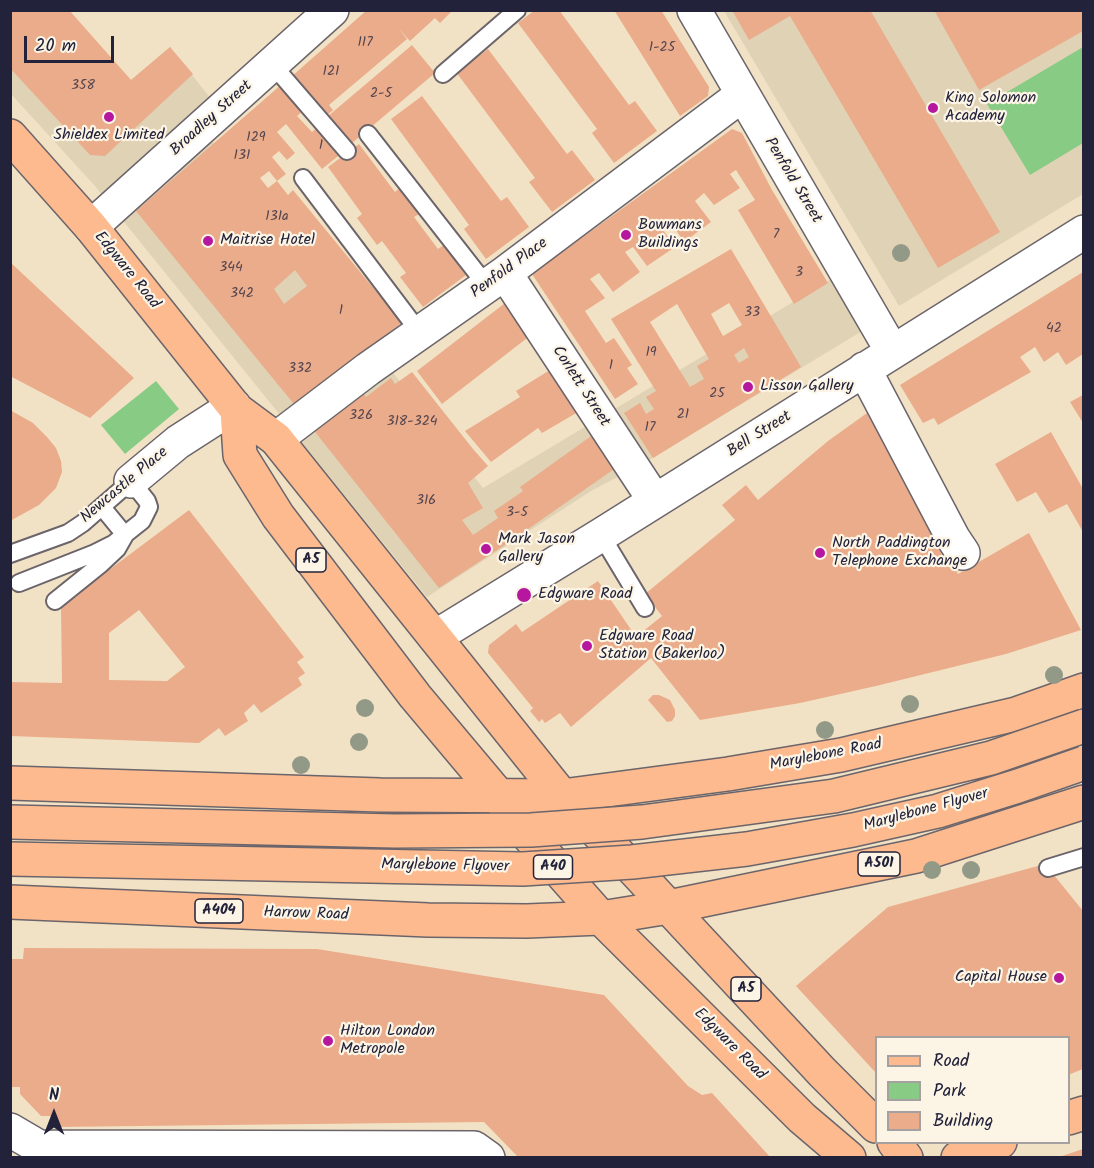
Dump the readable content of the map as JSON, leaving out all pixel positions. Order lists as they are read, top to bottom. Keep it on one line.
{"streets":{"main road":["Edgware Road","A5","Marylebone Road","Marylebone Flyover","A501","A40","A404","Harrow Road"],"street":["Broadley Street","Penfold Street","Penfold Place","Corlett Street","Bell Street","Newcastle Place"]},"crossings":[["Broadley Street","Edgware Road"],["Penfold Street","Penfold Place"],["Penfold Street","Bell Street"],["Penfold Place","Edgware Road"],["Penfold Place","Corlett Street"],["Edgware Road","Bell Street"],["Edgware Road","Newcastle Place"],["Edgware Road","Marylebone Road"],["Edgware Road","A501"],["Edgware Road","Harrow Road"],["Corlett Street","Bell Street"],["A501","Harrow Road"]],"places":["King Solomon Academy","Shieldex Limited","Bowmans Buildings","Maitrise Hotel","Lisson Gallery","Mark Jason Gallery","North Paddington Telephone Exchange","Edgware Road","Edgware Road Station (Bakerloo)","Capital House","Hilton London Metropole"],"house_numbers":["117","1-25","121","358","2-5","129","1","131","131a","7","344","3","342","1","33","42","19","1","332","25","21","326","318-324","17","316","3-5"],"legend":["Road","Park","Building"],"scale_bar":"20 m","north":"top"}
